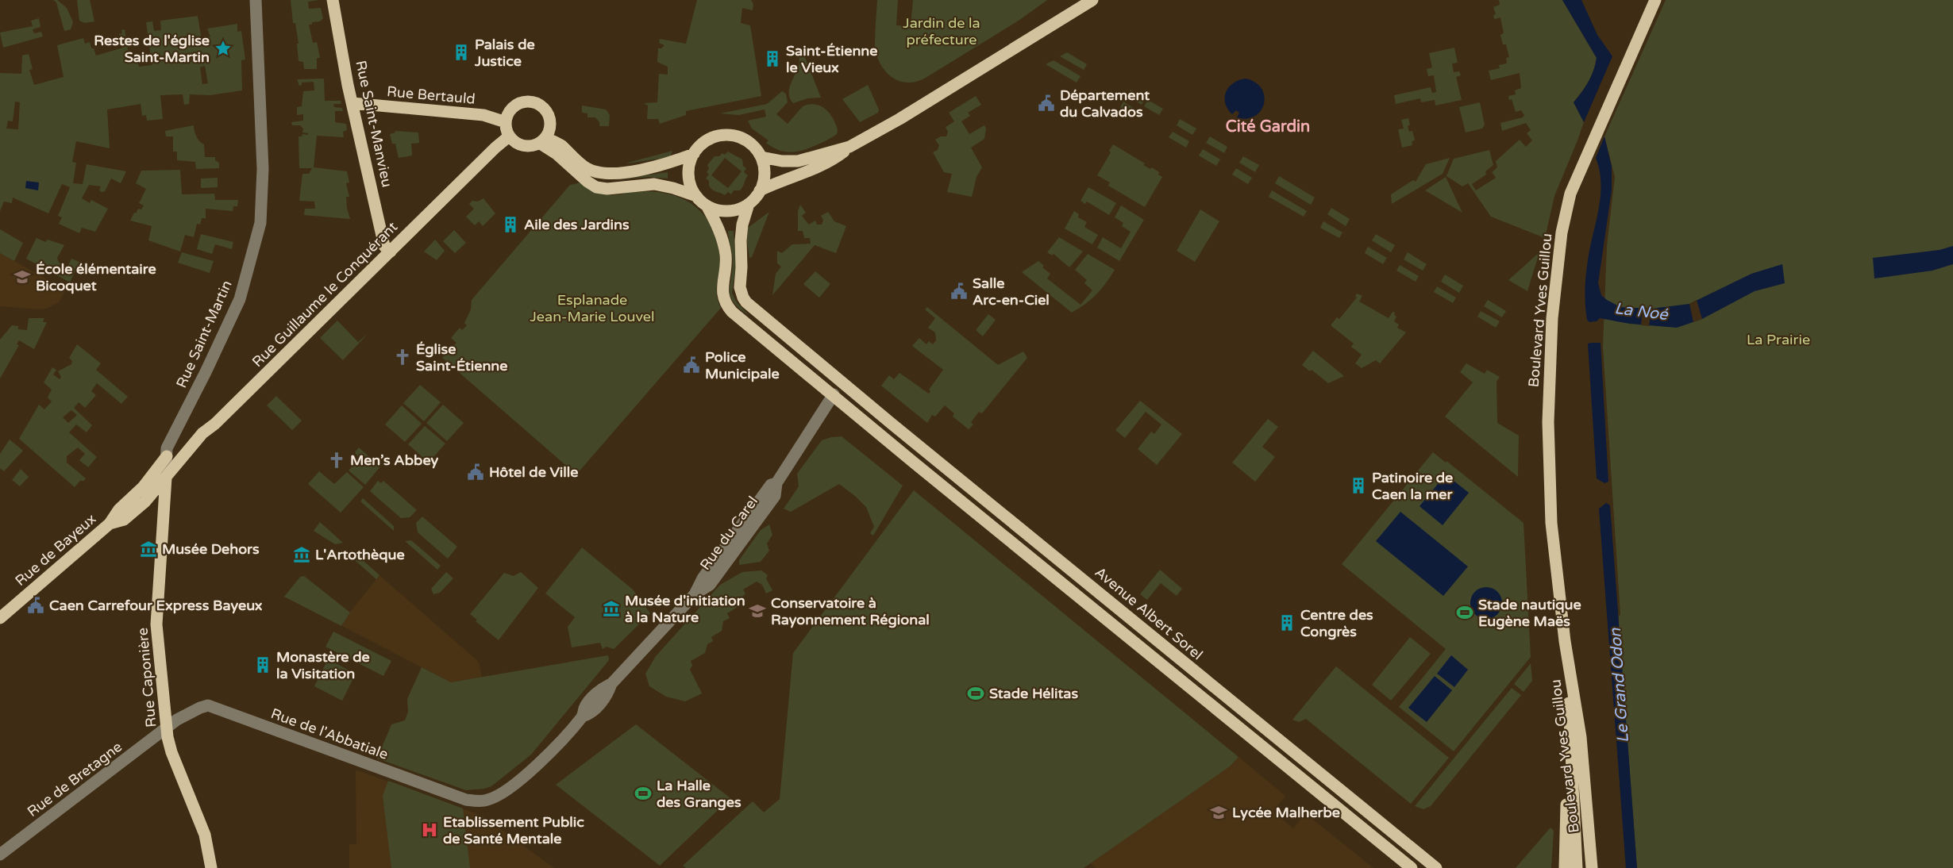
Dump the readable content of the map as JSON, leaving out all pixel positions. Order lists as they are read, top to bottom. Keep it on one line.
{"streets":{"main road":["Rue Bertauld","Rue Saint-Manvieu","Rue Guillaume le Conquérant","Boulevard Yves Guillou","Rue de Bayeux","Avenue Albert Sorel","Rue Caponière"],"street":["Rue Saint-Martin","Rue du Carel","Rue de l'Abbatiale","Rue de Bretagne"]},"crossings":[["Rue Bertauld","Rue Saint-Manvieu"],["Rue Bertauld","Rue Guillaume le Conquérant"],["Rue Saint-Manvieu","Rue Guillaume le Conquérant"],["Rue Guillaume le Conquérant","Rue Saint-Martin"],["Rue Guillaume le Conquérant","Rue de Bayeux"],["Rue Guillaume le Conquérant","Rue Caponière"],["Rue Saint-Martin","Rue de Bayeux"],["Rue Saint-Martin","Rue Caponière"],["Rue du Carel","Rue de l'Abbatiale"],["Rue de Bayeux","Rue Caponière"],["Rue Caponière","Rue de l'Abbatiale"],["Rue Caponière","Rue de Bretagne"],["Rue de l'Abbatiale","Rue de Bretagne"]],"districts":["Cité Gardin"],"water":["La Noé","Le Grand Odon"],"parks":["Jardin de la préfecture","Esplanade Jean-Marie Louvel","La Prairie"],"places":{"place":["Restes de l'église Saint-Martin"],"building":["Palais de Justice","Saint-Étienne le Vieux","Aile des Jardins","Patinoire de Caen la mer","Centre des Congrès","Monastère de la Visitation"],"public building":["Département du Calvados","Salle Arc-en-Ciel","Police Municipale","Hôtel de Ville","Caen Carrefour Express Bayeux"],"school or university":["École élémentaire Bicoquet","Conservatoire à Rayonnement Régional","Lycée Malherbe"],"church":["Église Saint-Étienne","Men’s Abbey"],"museum":["Musée Dehors","L'Artothèque","Musée d'initiation à la Nature"],"sports":["Stade nautique Eugène Maës","Stade Hélitas","La Halle des Granges"],"hospital":["Etablissement Public de Santé Mentale"]}}
